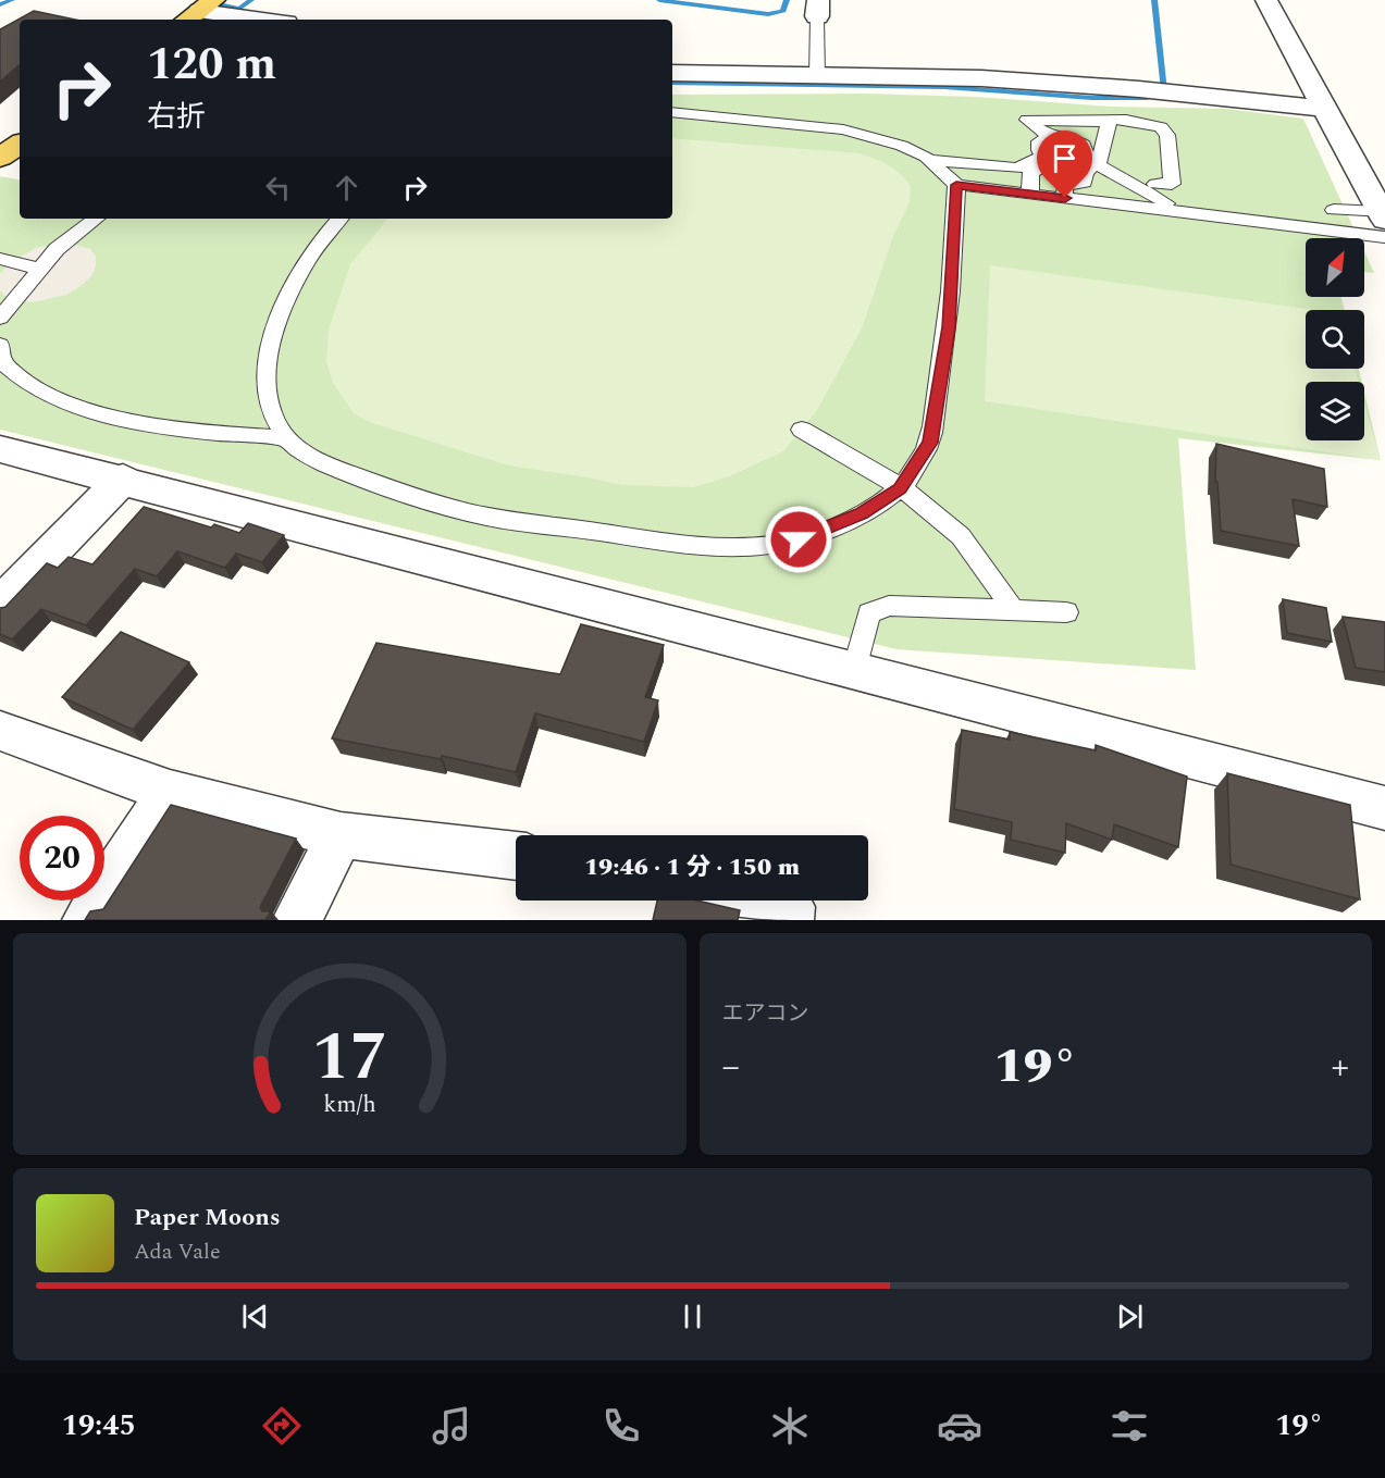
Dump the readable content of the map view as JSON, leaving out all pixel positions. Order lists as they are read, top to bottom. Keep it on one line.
{"north":"top right","page":{"turn":["120 m","右折"],"limit":"20","trip":"19:46 · 1 分 · 150 m","tile":"エアコン","heat":["−","19°","+"],"song":["Paper Moons","Ada Vale"],"tabs":["19:45","19°"],"gauge":["17","km/h"]}}
